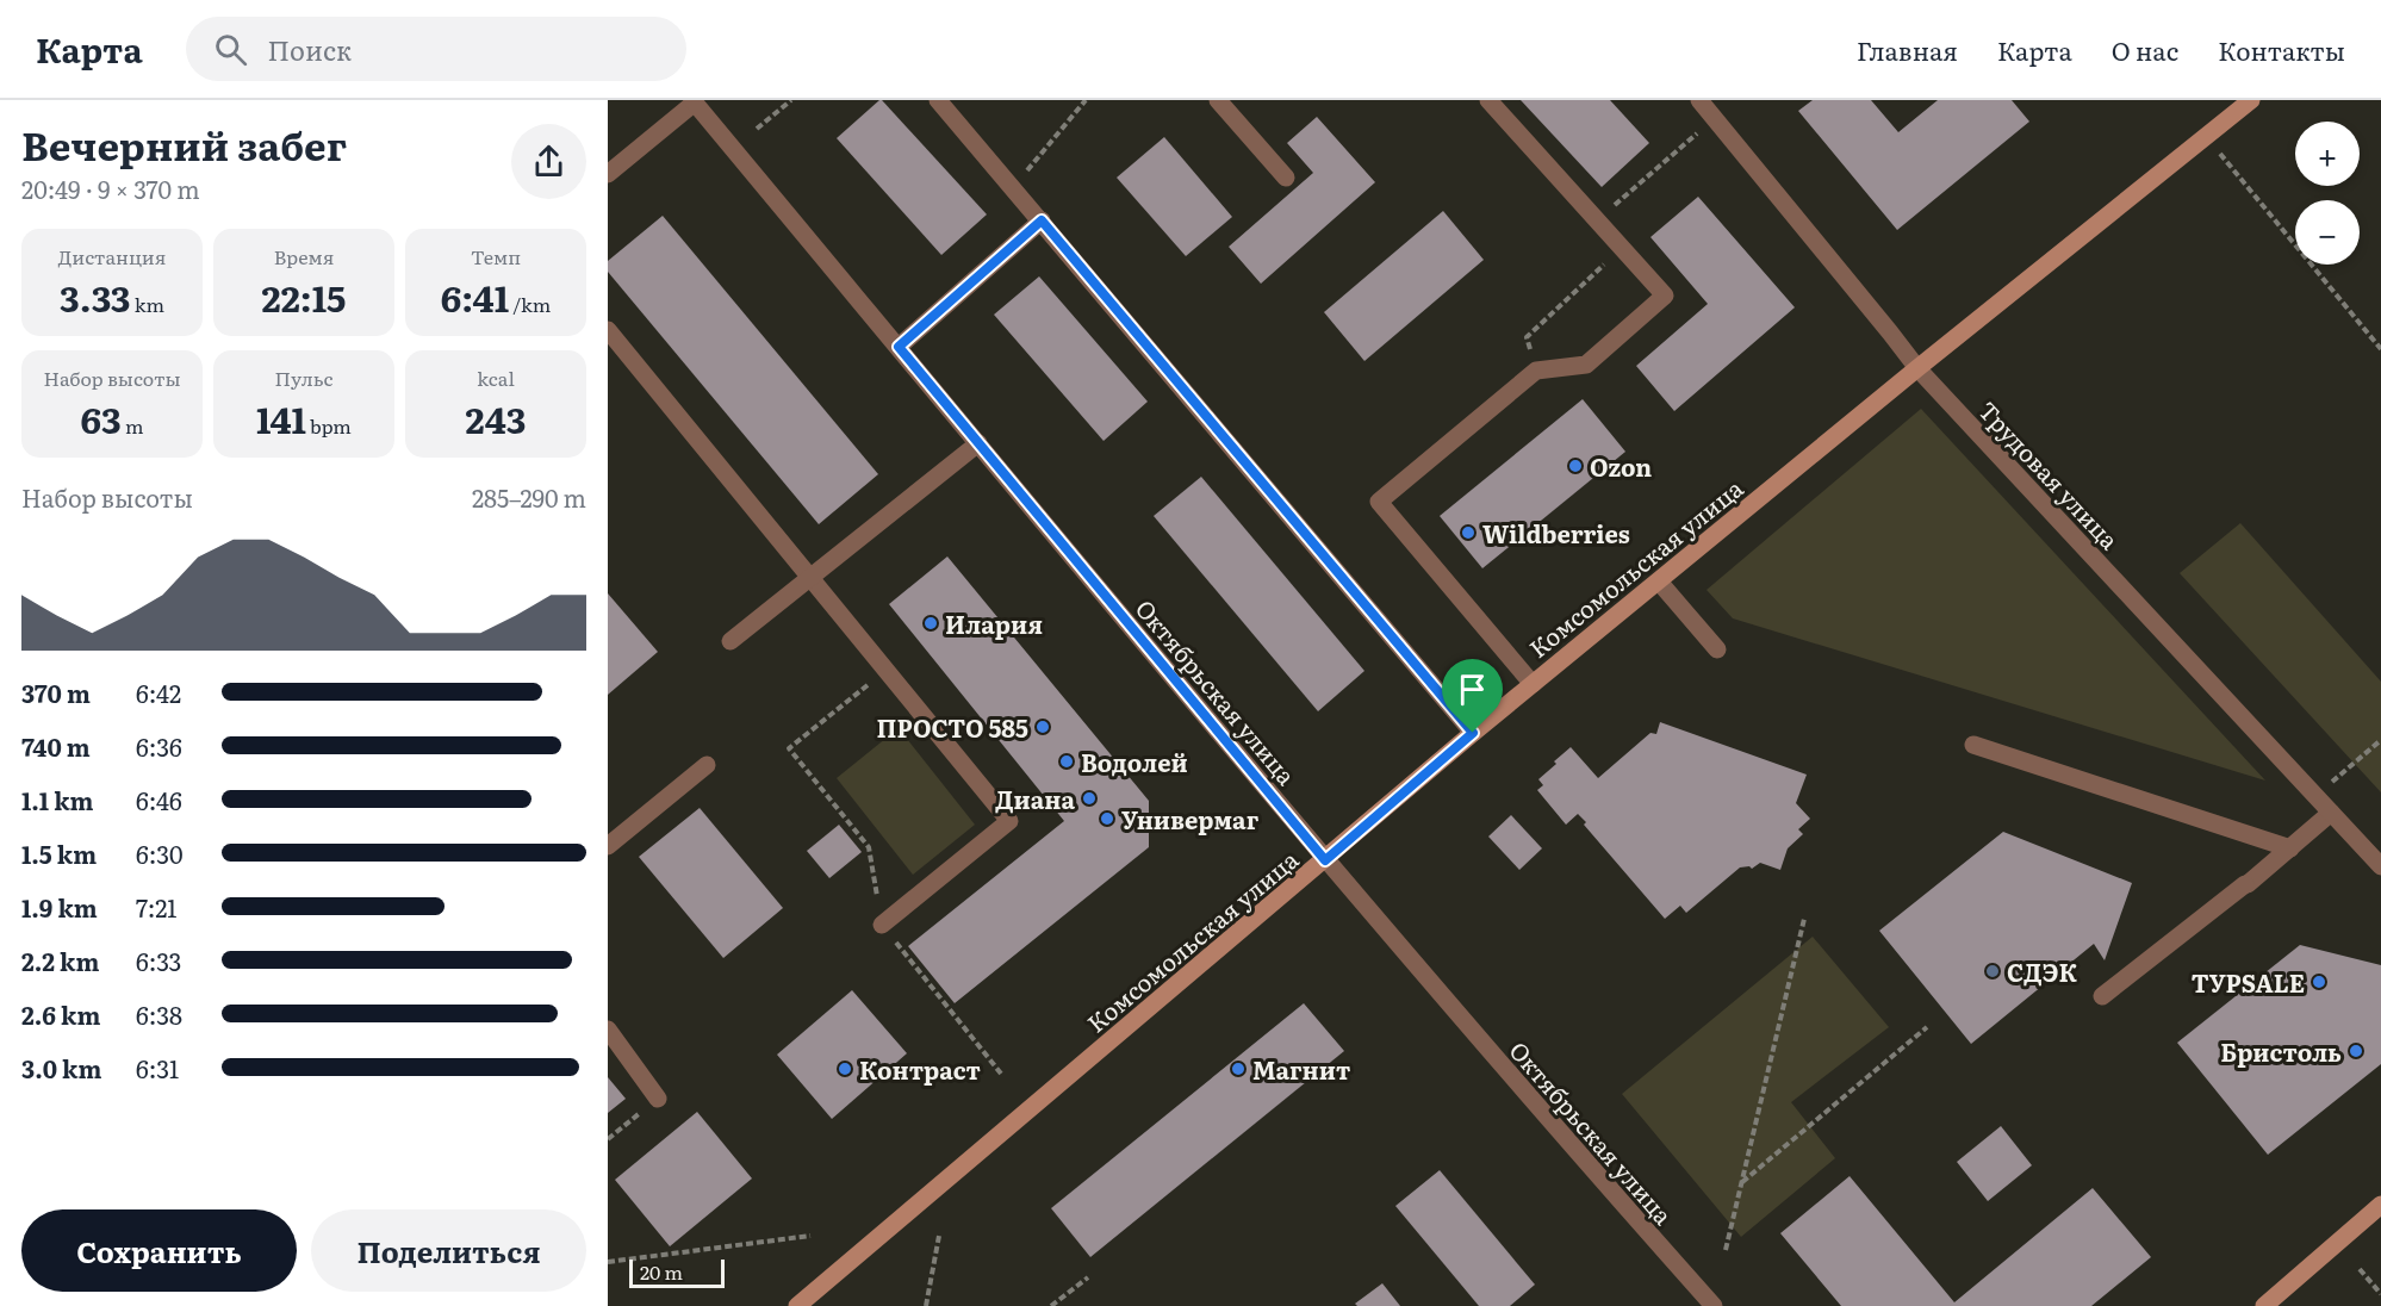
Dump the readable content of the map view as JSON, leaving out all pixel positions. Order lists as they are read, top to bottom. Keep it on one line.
{"streets":{"street":["Трудовая улица","Комсомольская улица","Октябрьская улица"]},"crossings":[["Трудовая улица","Комсомольская улица"],["Комсомольская улица","Октябрьская улица"]],"places":["Ozon","Wildberries","Илария","ПРОСТО 585","Водолей","Диана","Универмаг","СДЭК","ТУРSALE","Бристоль","Контраст","Магнит"],"scale_bar":"20 m","page":{"header":"Карта","search":"Поиск","nav":["Главная","Карта","О нас","Контакты"],"heading":["Вечерний забег","20:49 · 9 × 370 m"],"map_buttons":["+","−"],"stats":[["Дистанция","3.33 km"],["Время","22:15"],["Темп","6:41 /km"],["Набор высоты","63 m"],["Пульс","141 bpm"],["kcal","243"]],"chart":["Набор высоты","285–290 m"],"list":[{"name":"370 m","note":"6:42"},{"name":"740 m","note":"6:36"},{"name":"1.1 km","note":"6:46"},{"name":"1.5 km","note":"6:30"},{"name":"1.9 km","note":"7:21"},{"name":"2.2 km","note":"6:33"},{"name":"2.6 km","note":"6:38"},{"name":"3.0 km","note":"6:31"}],"buttons":["Сохранить","Поделиться"],"scale":"20 m"}}
